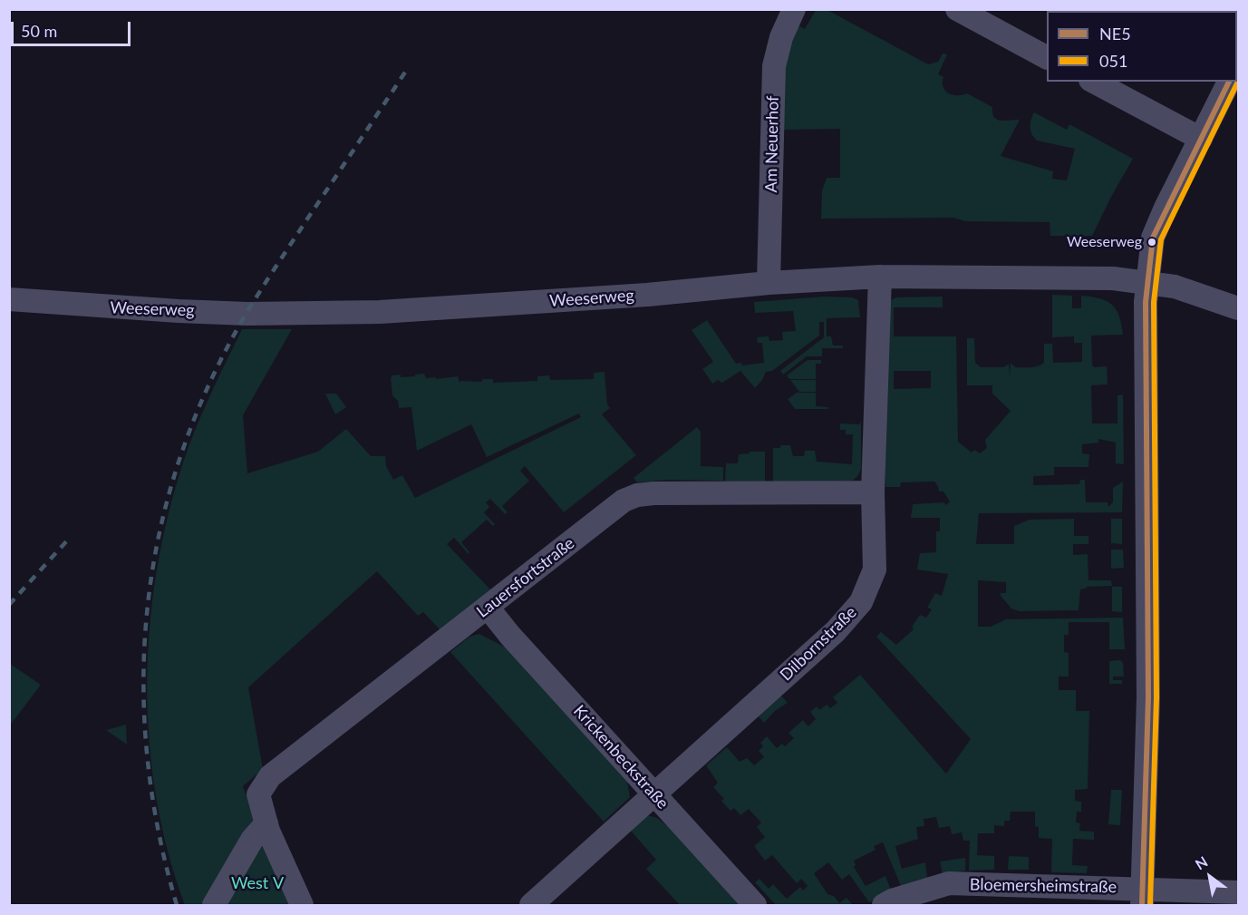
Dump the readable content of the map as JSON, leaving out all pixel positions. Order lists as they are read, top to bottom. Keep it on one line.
{"streets":{"street":["Am Neuerhof","Weeserweg","Lauersfortstraße","Dilbornstraße","Krickenbeckstraße","Bloemersheimstraße"]},"crossings":[["Am Neuerhof","Weeserweg"],["Weeserweg","Dilbornstraße"],["Lauersfortstraße","Dilbornstraße"],["Lauersfortstraße","Krickenbeckstraße"],["Dilbornstraße","Krickenbeckstraße"]],"parks":["West V"],"places":["Weeserweg"],"lines":["transit line NE5","transit line 051"],"legend":["NE5","051"],"scale_bar":"50 m","north":"top left"}
